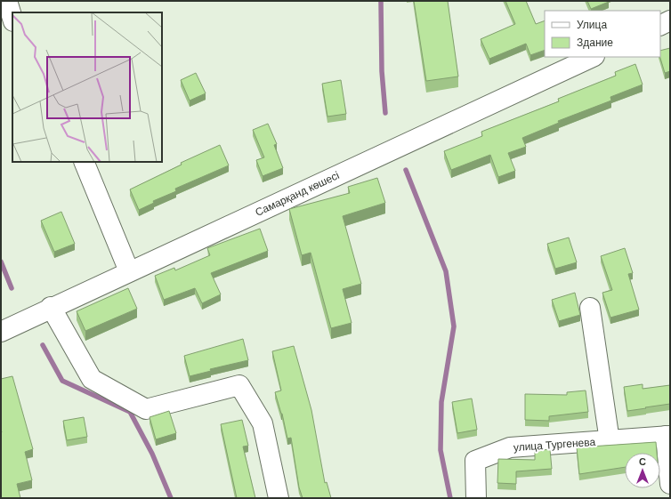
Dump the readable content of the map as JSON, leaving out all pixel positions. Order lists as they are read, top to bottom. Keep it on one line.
{"streets":{"street":["Самарқанд көшесі","улица Тургенева"]},"legend":["Улица","Здание"],"north":"top"}
